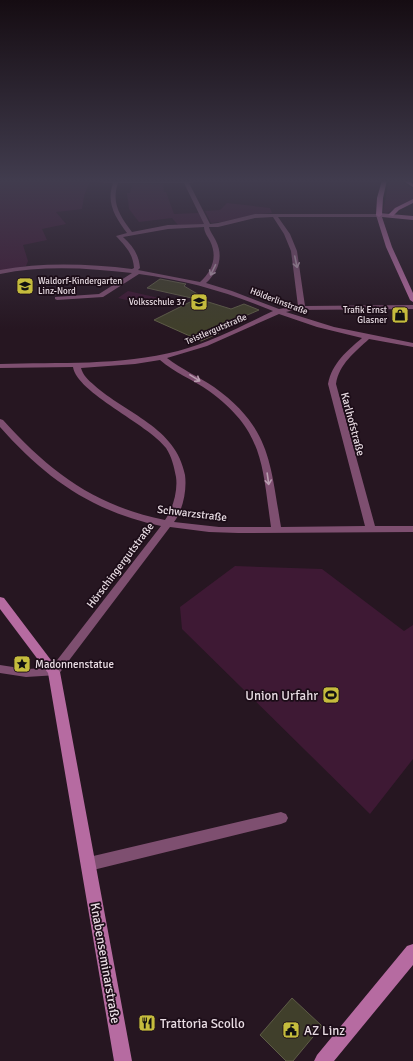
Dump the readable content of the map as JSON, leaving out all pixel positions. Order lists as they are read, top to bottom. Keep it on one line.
{"streets":{"main road":["Knabenseminarstraße"],"street":["Hölderlinstraße","Teistlergutstraße","Karlhofstraße","Schwarzstraße","Hörschingergutstraße"]},"crossings":[["Hölderlinstraße","Teistlergutstraße"],["Hölderlinstraße","Karlhofstraße"],["Teistlergutstraße","Hörschingergutstraße"],["Karlhofstraße","Schwarzstraße"],["Schwarzstraße","Hörschingergutstraße"],["Hörschingergutstraße","Knabenseminarstraße"]],"places":{"school or university":["Waldorf-Kindergarten Linz-Nord","Volksschule 37"],"shop":["Trafik Ernst Glasner"],"place":["Madonnenstatue"],"sports":["Union Urfahr"],"restaurant":["Trattoria Scollo"],"public building":["AZ Linz"]}}
